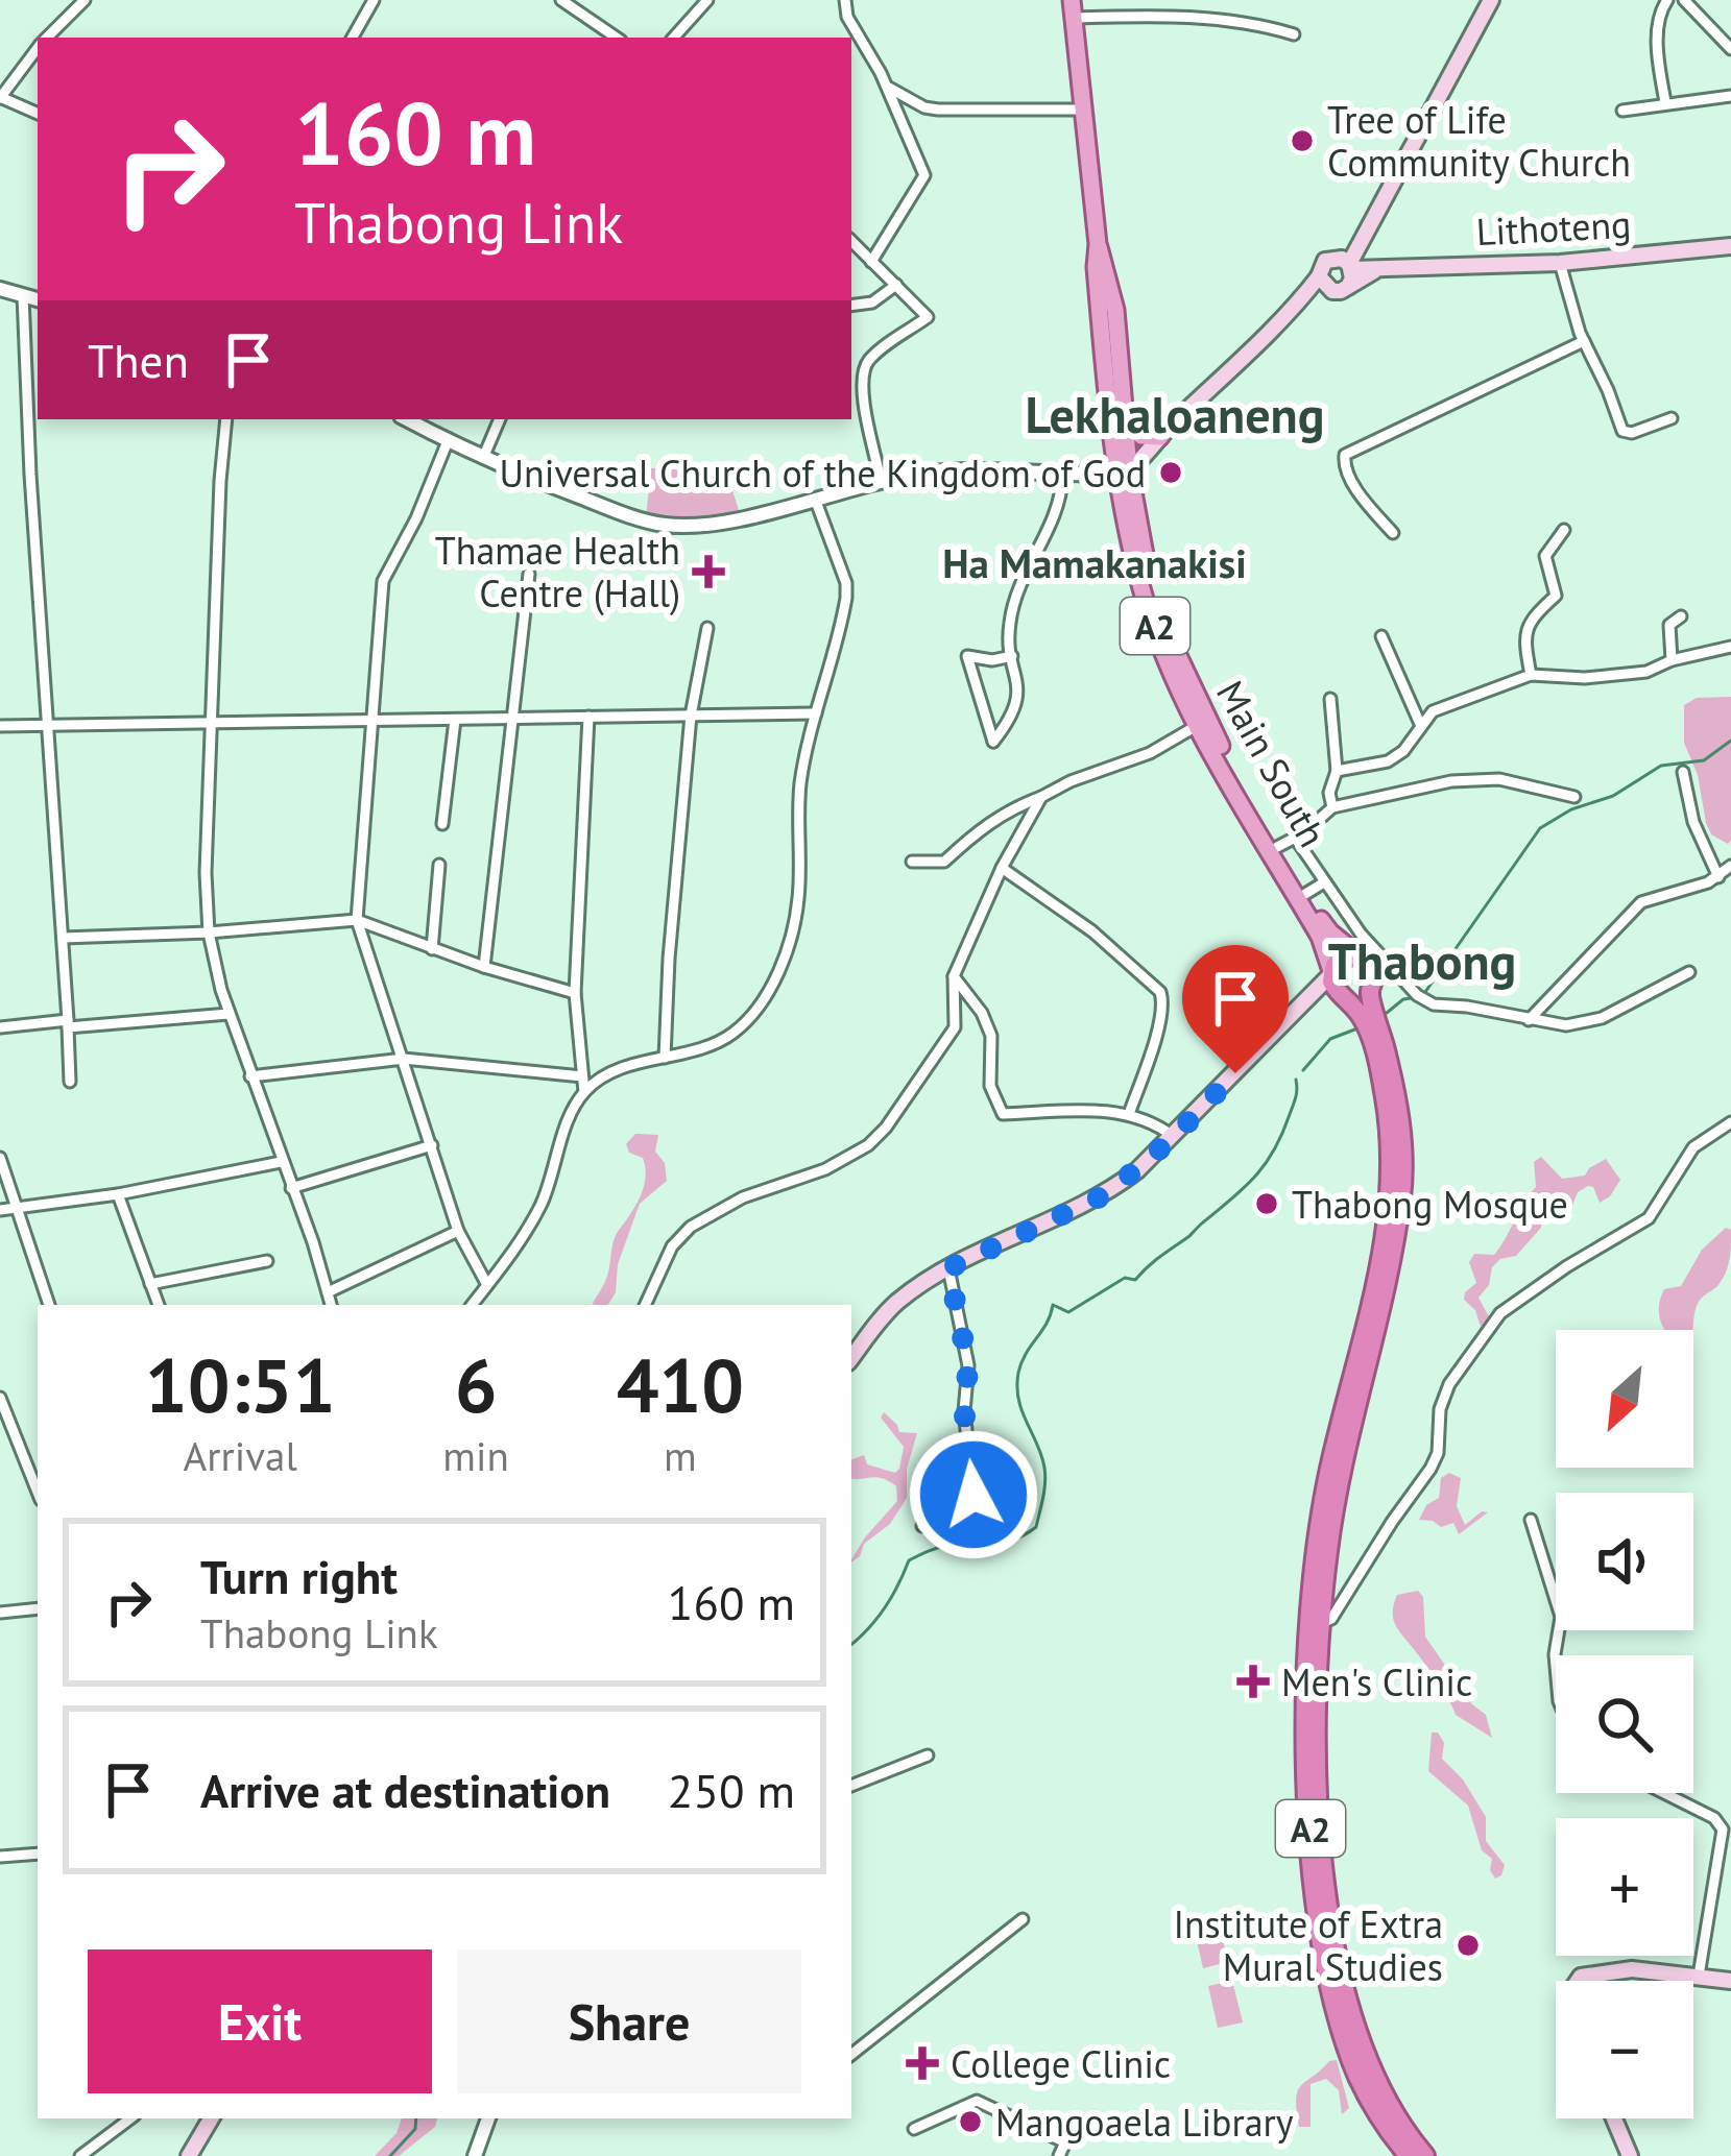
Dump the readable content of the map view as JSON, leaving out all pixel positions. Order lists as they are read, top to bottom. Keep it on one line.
{"streets":{"highway":["A2","Main South"],"main road":["Lithoteng"]},"crossings":[["A2","Main South"]],"districts":["Lekhaloaneng","Ha Mamakanakisi","Thabong"],"places":{"other":["Tree of Life Community Church","Universal Church of the Kingdom of God","Thabong Mosque","Institute of Extra Mural Studies","Mangoaela Library"],"health":["Thamae Health Centre (Hall)","Men's Clinic","College Clinic"]},"north":"bottom left","page":{"turn":["160 m","Thabong Link"],"then":"Then","eta":["10:51","Arrival","6","min","410","m"],"map_buttons":["+","−"],"list":[{"name":"Turn right","note":"Thabong Link","value":"160 m"},{"name":"Arrive at destination","value":"250 m"}],"buttons":["Exit","Share"]}}
